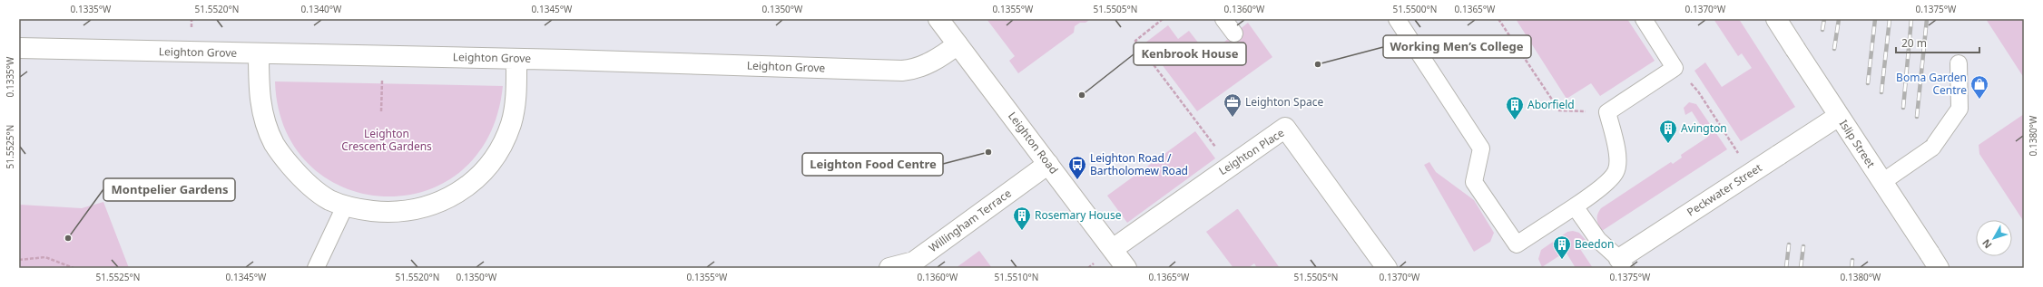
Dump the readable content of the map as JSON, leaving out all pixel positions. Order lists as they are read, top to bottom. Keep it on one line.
{"streets":{"street":["Leighton Grove","Leighton Road","Islip Street","Leighton Place","Peckwater Street","Willingham Terrace"]},"crossings":[["Leighton Grove","Leighton Road"],["Leighton Road","Leighton Place"],["Leighton Road","Willingham Terrace"],["Islip Street","Peckwater Street"]],"parks":["Leighton Crescent Gardens"],"places":{"other":["Working Men’s College","Kenbrook House","Leighton Food Centre","Montpelier Gardens"],"shop":["Boma Garden Centre"],"office":["Leighton Space"],"building":["Aborfield","Avington","Rosemary House","Beedon"],"bus stop":["Leighton Road / Bartholomew Road"]},"scale_bar":"20 m","north":"bottom left","coordinates":["0.1335°W","51.5520°N","0.1340°W","0.1345°W","0.1350°W","0.1355°W","51.5505°N","0.1360°W","51.5500°N","0.1365°W","0.1370°W","0.1375°W","0.1380°W","51.5525°N","51.5510°N"]}
